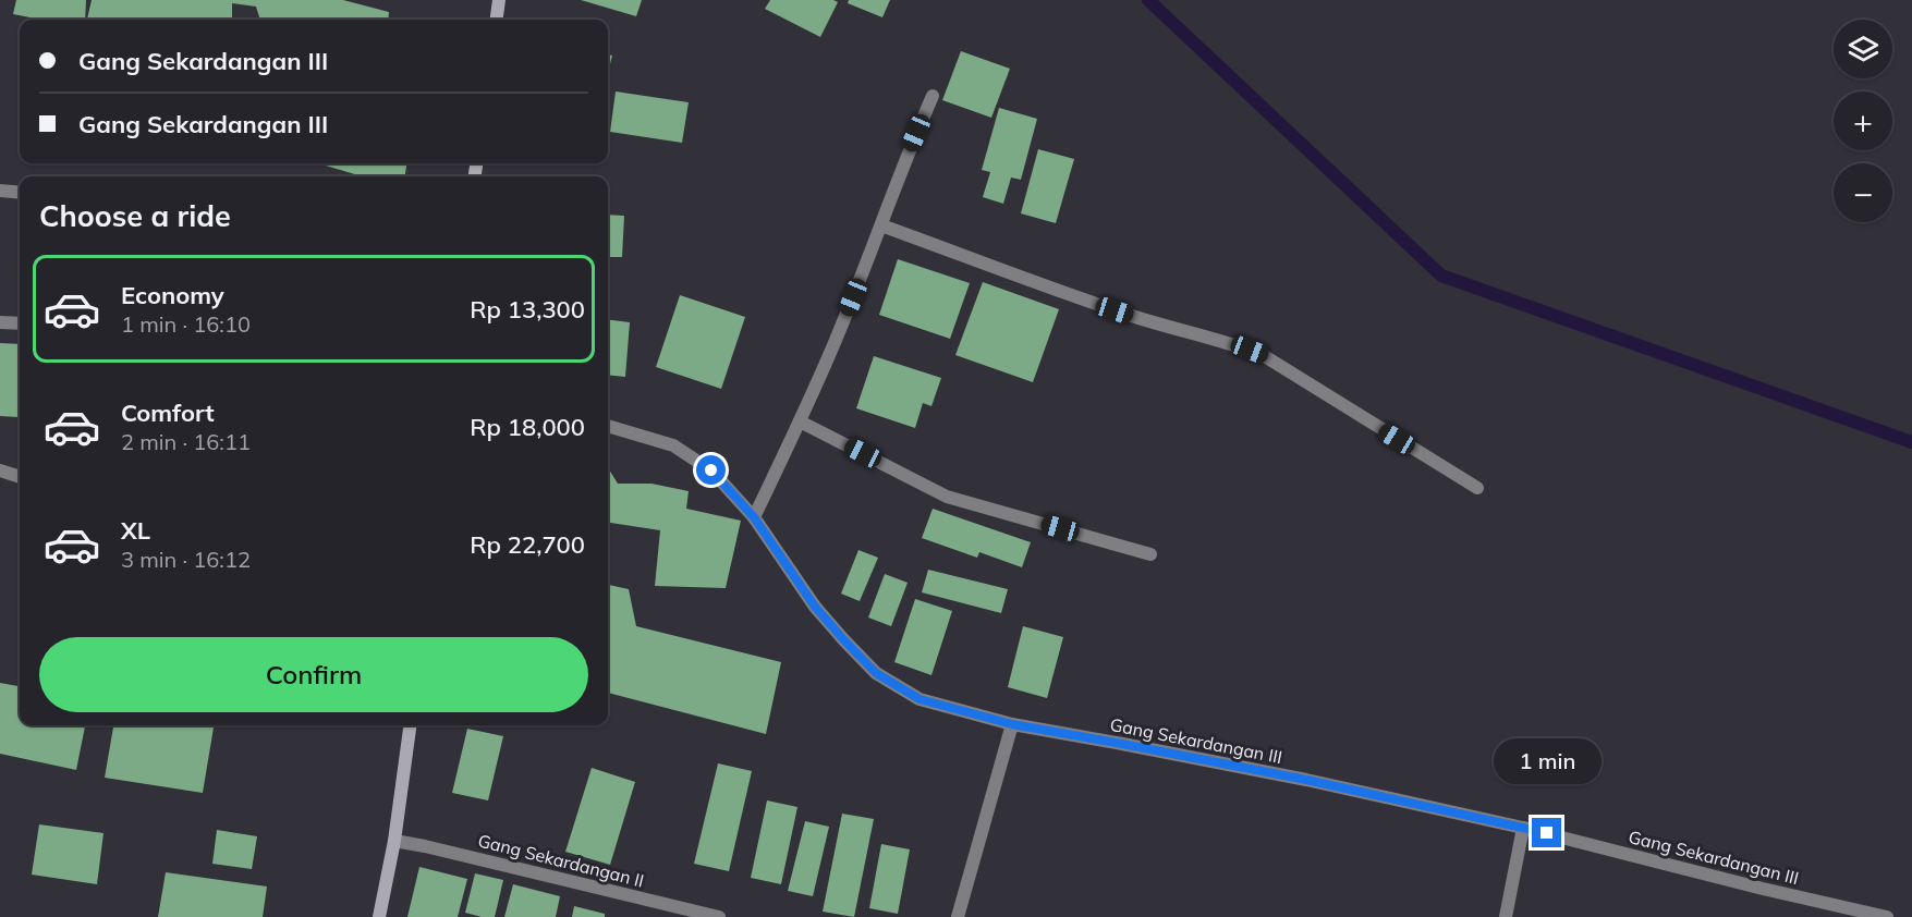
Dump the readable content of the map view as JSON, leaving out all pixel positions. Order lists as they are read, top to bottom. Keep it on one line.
{"streets":{"street":["Gang Sekardangan III","Gang Sekardangan II"]},"page":{"map_buttons":["+","−"],"banner":["Gang Sekardangan III","Gang Sekardangan III"],"heading":"Choose a ride","list":[{"name":"Economy","note":"1 min · 16:10","value":"Rp 13,300"},{"name":"Comfort","note":"2 min · 16:11","value":"Rp 18,000"},{"name":"XL","note":"3 min · 16:12","value":"Rp 22,700"}],"buttons":"Confirm","bubble":"1 min"}}
